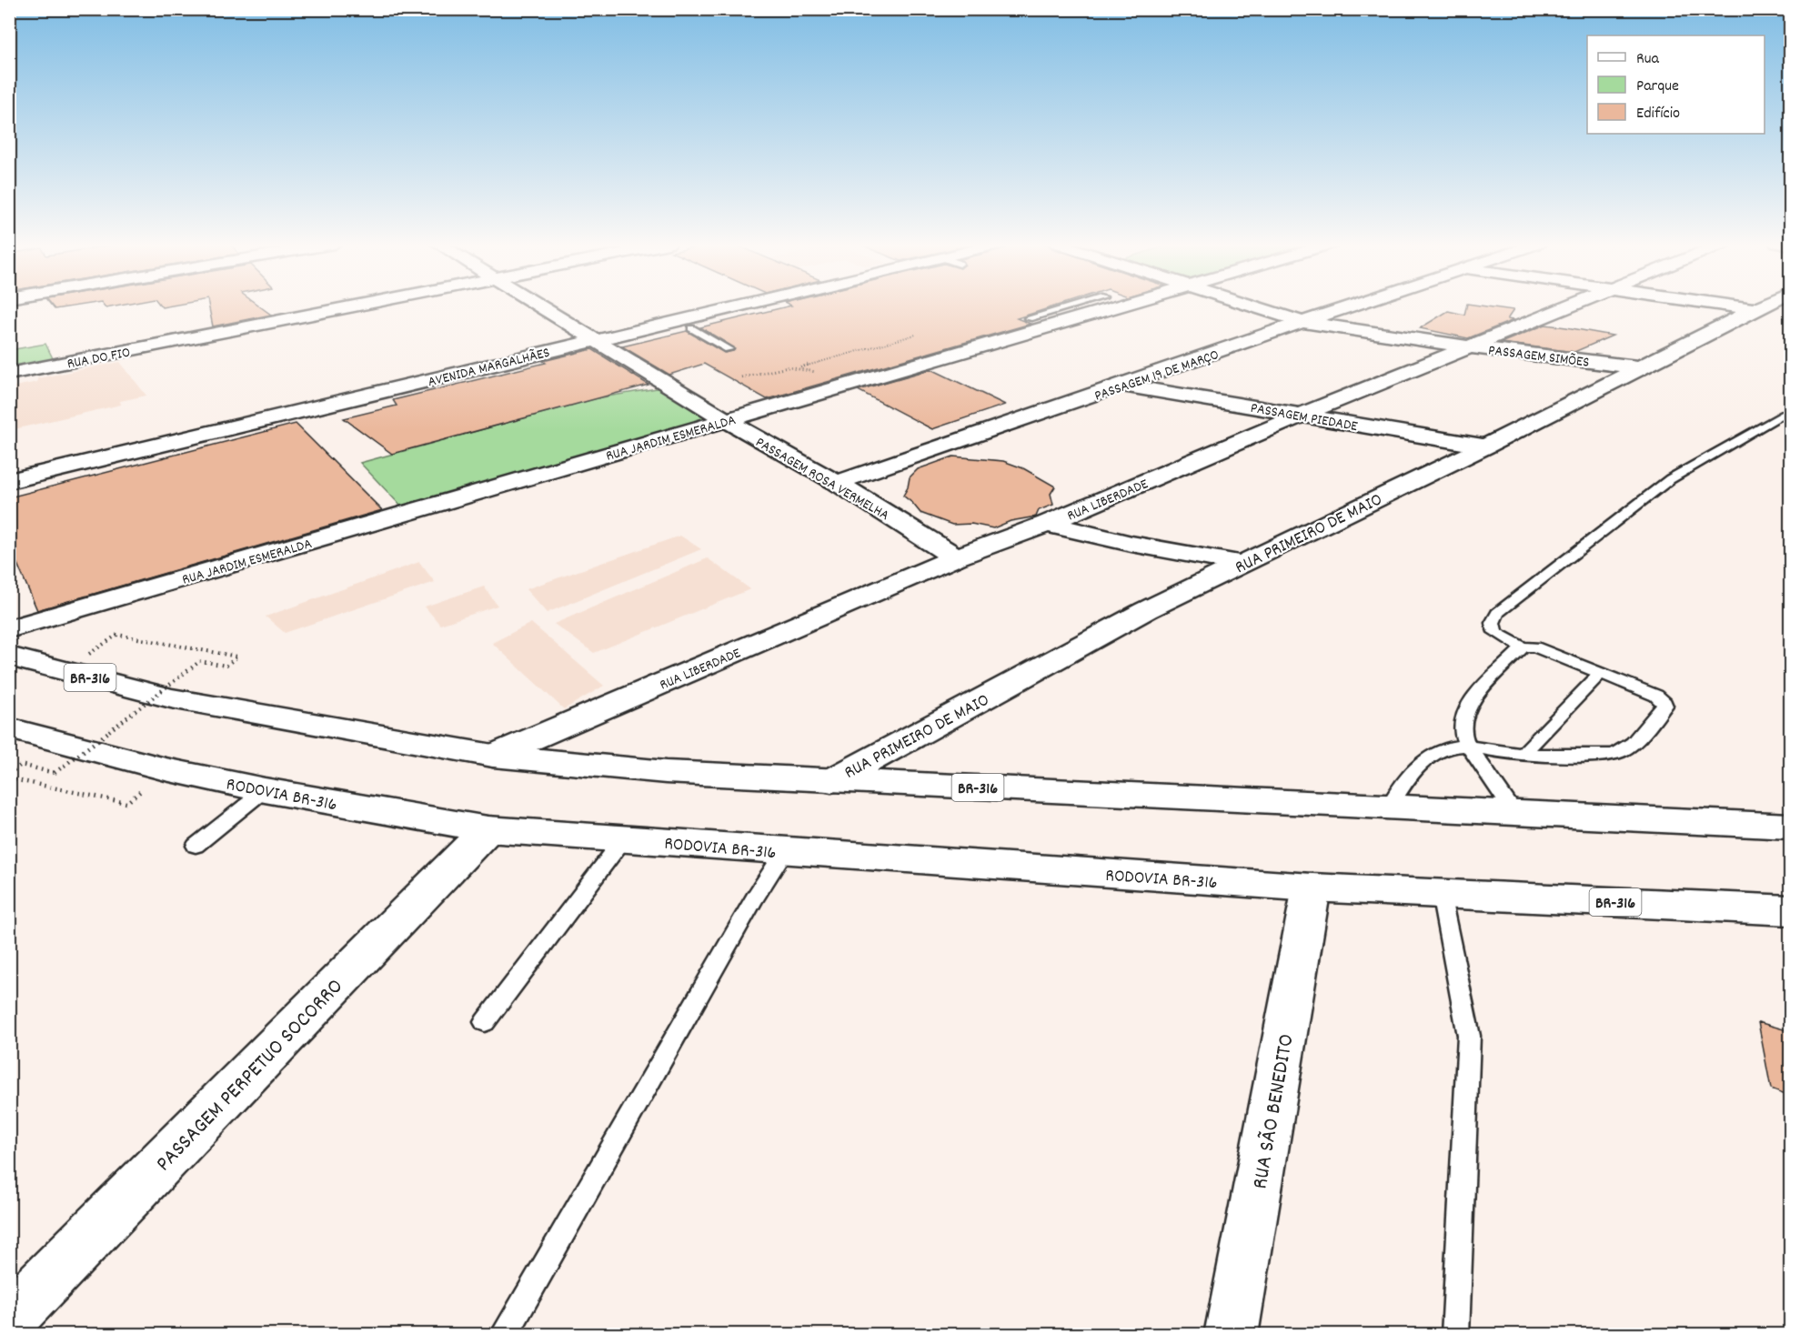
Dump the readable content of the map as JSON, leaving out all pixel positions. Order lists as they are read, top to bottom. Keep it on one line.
{"streets":{"main road":["PASSAGEM SIMÕES","RUA DO FIO","AVENIDA MARGALHÃES","PASSAGEM 19 DE MARÇO","PASSAGEM PIEDADE","RUA JARDIM ESMERALDA","PASSAGEM ROSA VERMELHA","RUA LIBERDADE","RUA PRIMEIRO DE MAIO","BR-316","RODOVIA BR-316","PASSAGEM PERPETUO SOCORRO","RUA SÃO BENEDITO"]},"crossings":[["PASSAGEM SIMÕES","PASSAGEM 19 DE MARÇO"],["PASSAGEM SIMÕES","RUA LIBERDADE"],["PASSAGEM SIMÕES","RUA PRIMEIRO DE MAIO"],["AVENIDA MARGALHÃES","PASSAGEM ROSA VERMELHA"],["PASSAGEM 19 DE MARÇO","PASSAGEM PIEDADE"],["PASSAGEM 19 DE MARÇO","PASSAGEM ROSA VERMELHA"],["PASSAGEM PIEDADE","RUA LIBERDADE"],["PASSAGEM PIEDADE","RUA PRIMEIRO DE MAIO"],["RUA JARDIM ESMERALDA","PASSAGEM ROSA VERMELHA"],["PASSAGEM ROSA VERMELHA","RUA LIBERDADE"],["RUA LIBERDADE","BR-316"],["RUA PRIMEIRO DE MAIO","BR-316"],["BR-316","RODOVIA BR-316"],["RODOVIA BR-316","PASSAGEM PERPETUO SOCORRO"],["RODOVIA BR-316","RUA SÃO BENEDITO"]],"legend":["Rua","Parque","Edifício"]}
